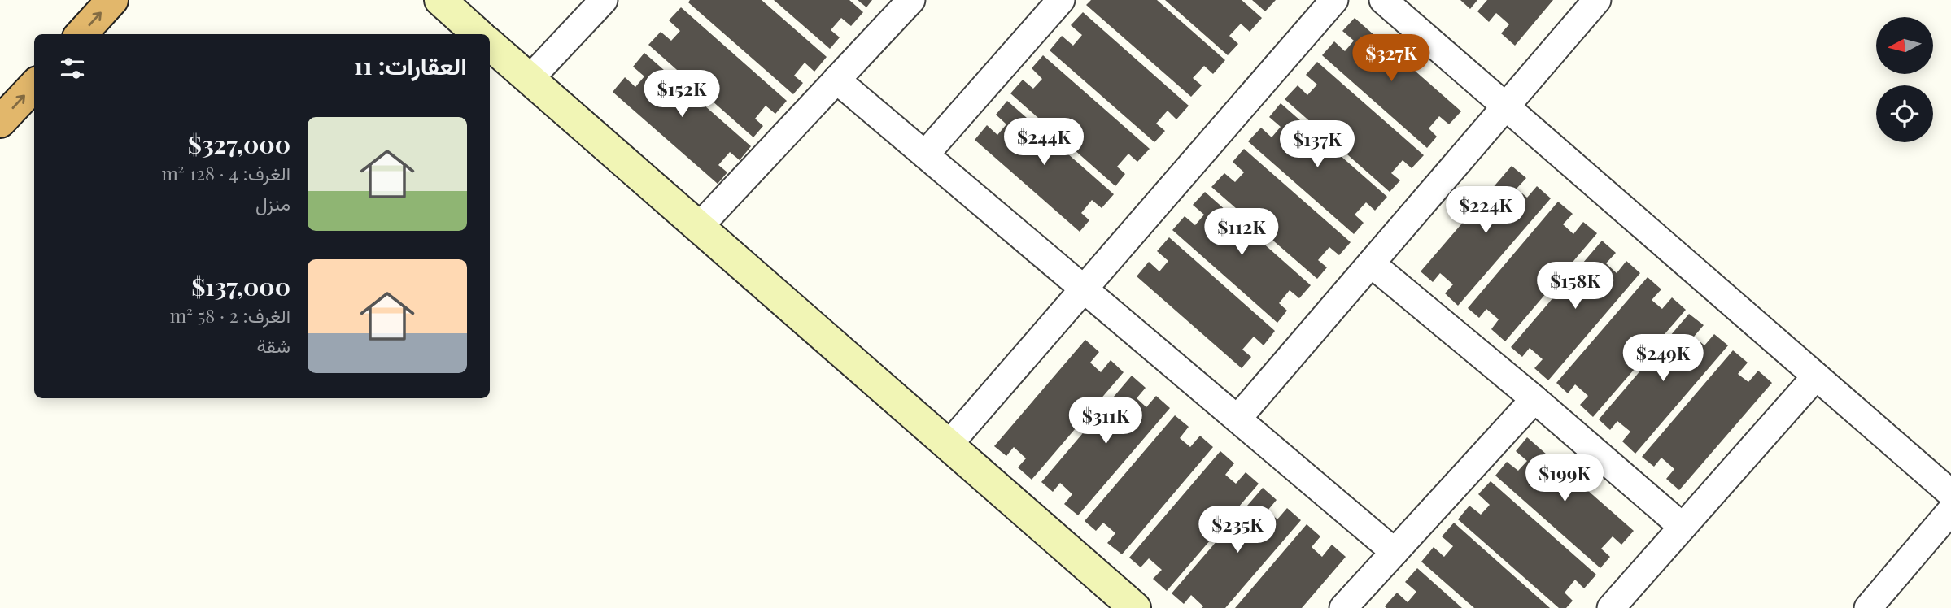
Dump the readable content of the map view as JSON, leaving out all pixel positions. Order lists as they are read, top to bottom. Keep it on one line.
{"north":"left","page":{"price":["$327K","$152K","$244K","$137K","$224K","$112K","$158K","$249K","$311K","$199K","$235K"],"heading":"العقارات: 11","list":[{"name":"$327,000","note":"الغرف: 4 · 128 m² · منزل"},{"name":"$137,000","note":"الغرف: 2 · 58 m² · شقة"}]}}
